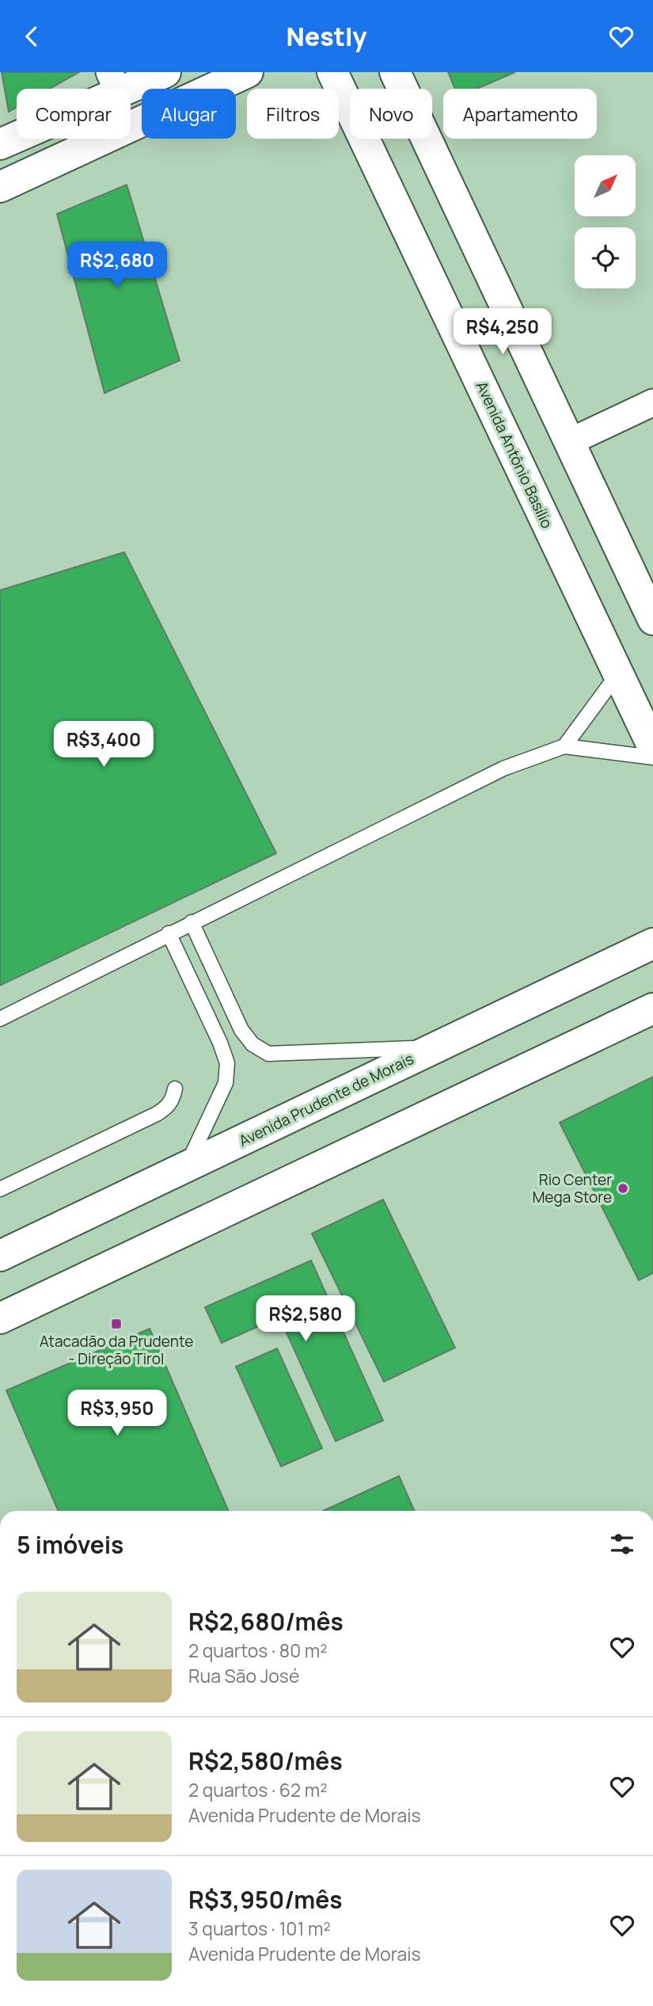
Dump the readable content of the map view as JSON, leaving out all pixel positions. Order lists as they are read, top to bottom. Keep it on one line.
{"streets":{"main road":["Avenida Antônio Basílio","Avenida Prudente de Morais"]},"places":{"other":["Rio Center Mega Store"],"transit":["Atacadão da Prudente - Direção Tirol"]},"north":"top right","page":{"header":"Nestly","chip":["Comprar","Alugar","Filtros","Novo","Apartamento"],"price":["R$2,680","R$4,250","R$3,400","R$2,580","R$3,950"],"heading":"5 imóveis","list":[{"name":"R$2,680/mês","note":"2 quartos · 80 m² · Rua São José"},{"name":"R$2,580/mês","note":"2 quartos · 62 m² · Avenida Prudente de Morais"},{"name":"R$3,950/mês","note":"3 quartos · 101 m² · Avenida Prudente de Morais"}]}}
